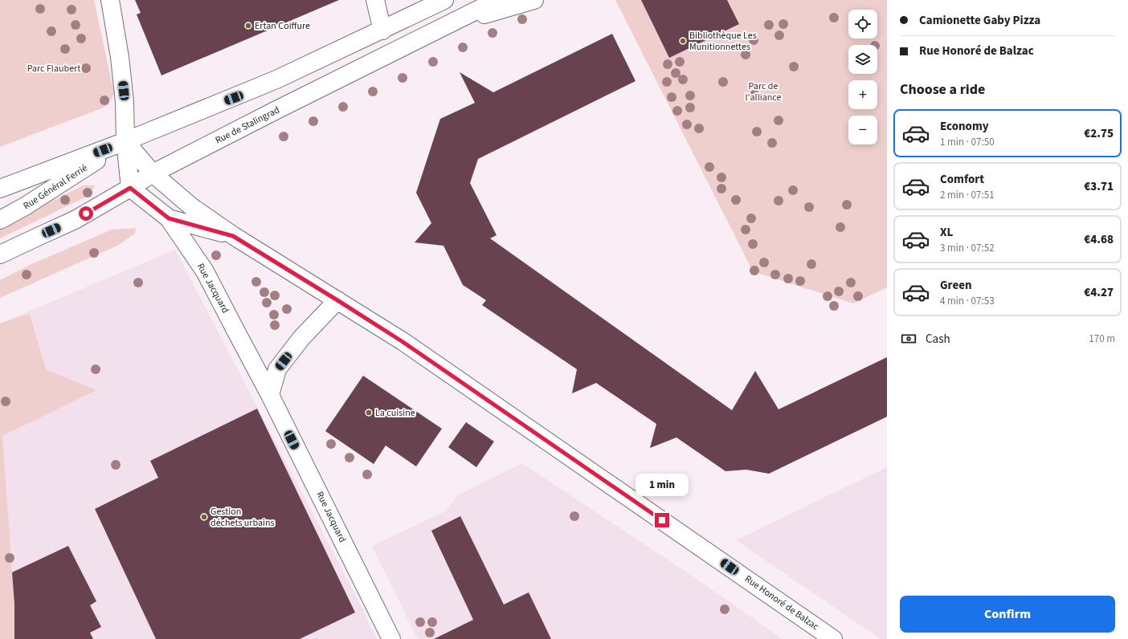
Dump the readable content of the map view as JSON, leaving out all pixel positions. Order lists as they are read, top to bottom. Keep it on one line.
{"streets":{"street":["Rue de Stalingrad","Rue Général Ferrié","Rue Jacquard","Rue Honoré de Balzac"]},"crossings":[["Rue de Stalingrad","Rue Honoré de Balzac"],["Rue Général Ferrié","Rue Honoré de Balzac"],["Rue Jacquard","Rue Honoré de Balzac"]],"parks":["Parc Flaubert","Parc de l'alliance"],"places":["Ertan Coiffure","Bibliothèque Les Munitionnettes","La cuisine","Gestion déchets urbains"],"page":{"banner":["Camionette Gaby Pizza","Rue Honoré de Balzac"],"map_buttons":["+","−"],"heading":"Choose a ride","list":[{"name":"Economy","note":"1 min · 07:50","value":"€2.75"},{"name":"Comfort","note":"2 min · 07:51","value":"€3.71"},{"name":"XL","note":"3 min · 07:52","value":"€4.68"},{"name":"Green","note":"4 min · 07:53","value":"€4.27"}],"pay":["Cash","170 m"],"bubble":"1 min","buttons":"Confirm"}}
